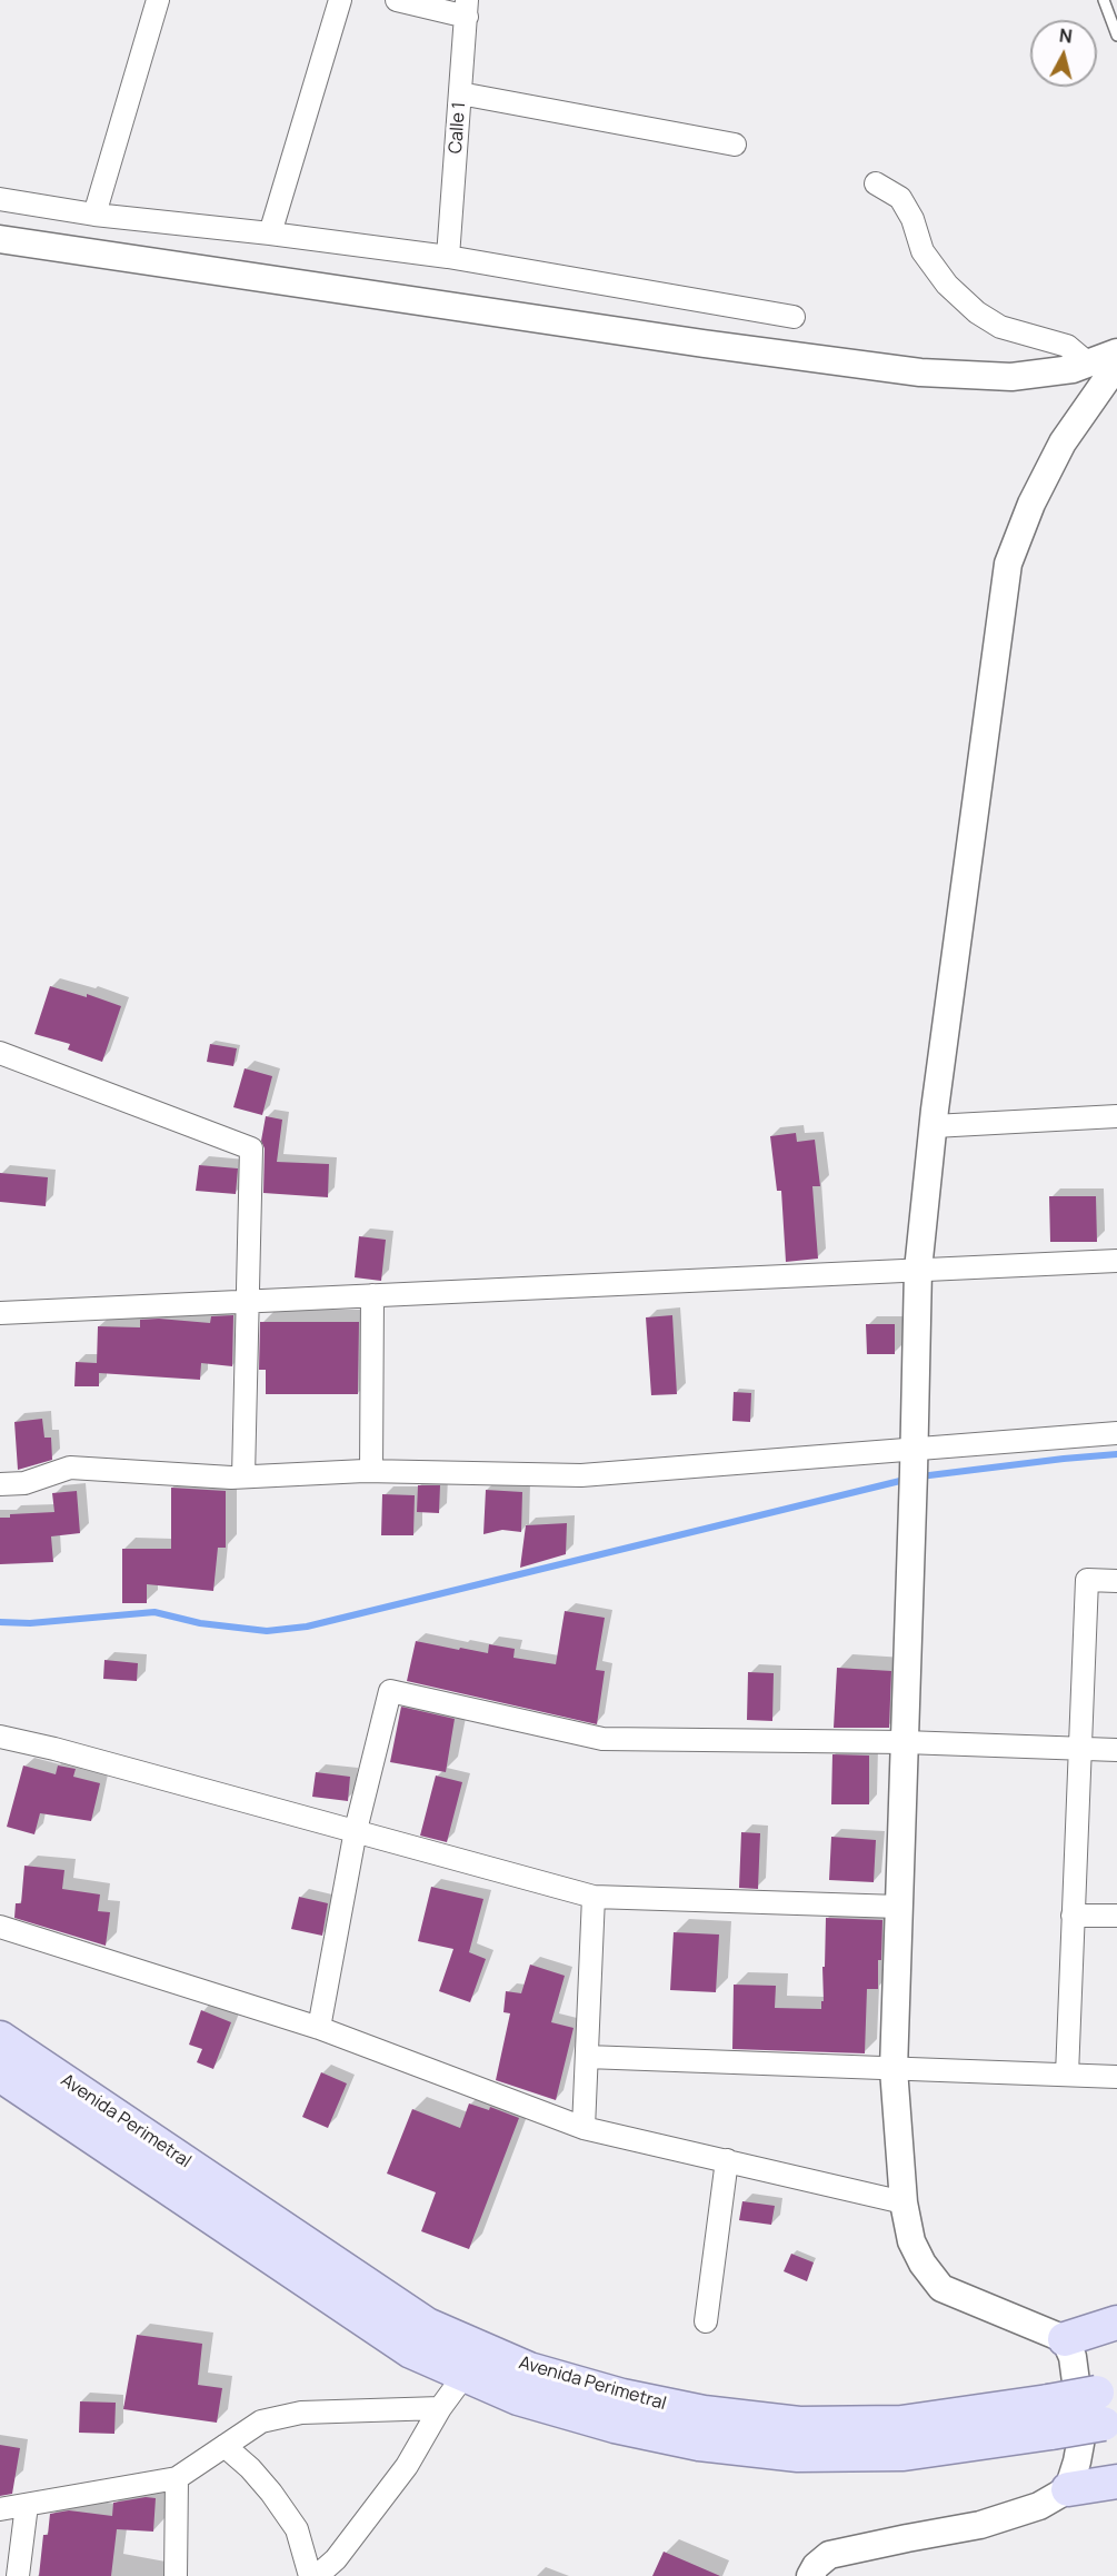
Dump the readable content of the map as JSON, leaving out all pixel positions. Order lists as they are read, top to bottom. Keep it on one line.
{"streets":{"main road":["Avenida Perimetral"],"street":["Calle 1"]},"north":"top"}
